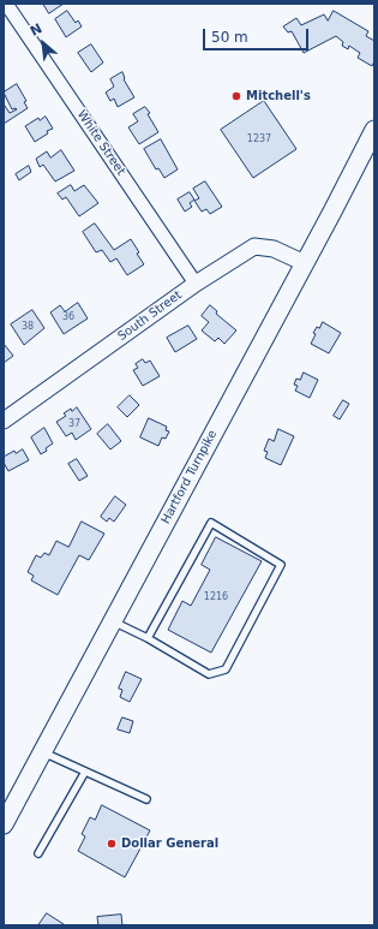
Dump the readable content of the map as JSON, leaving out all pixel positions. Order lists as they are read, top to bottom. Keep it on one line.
{"streets":{"main road":["Hartford Turnpike"],"street":["White Street","South Street"]},"crossings":[["White Street","South Street"],["South Street","Hartford Turnpike"]],"places":["Mitchell's","Dollar General"],"house_numbers":["1237","36","38","37","1216"],"scale_bar":"50 m","north":"top left"}
